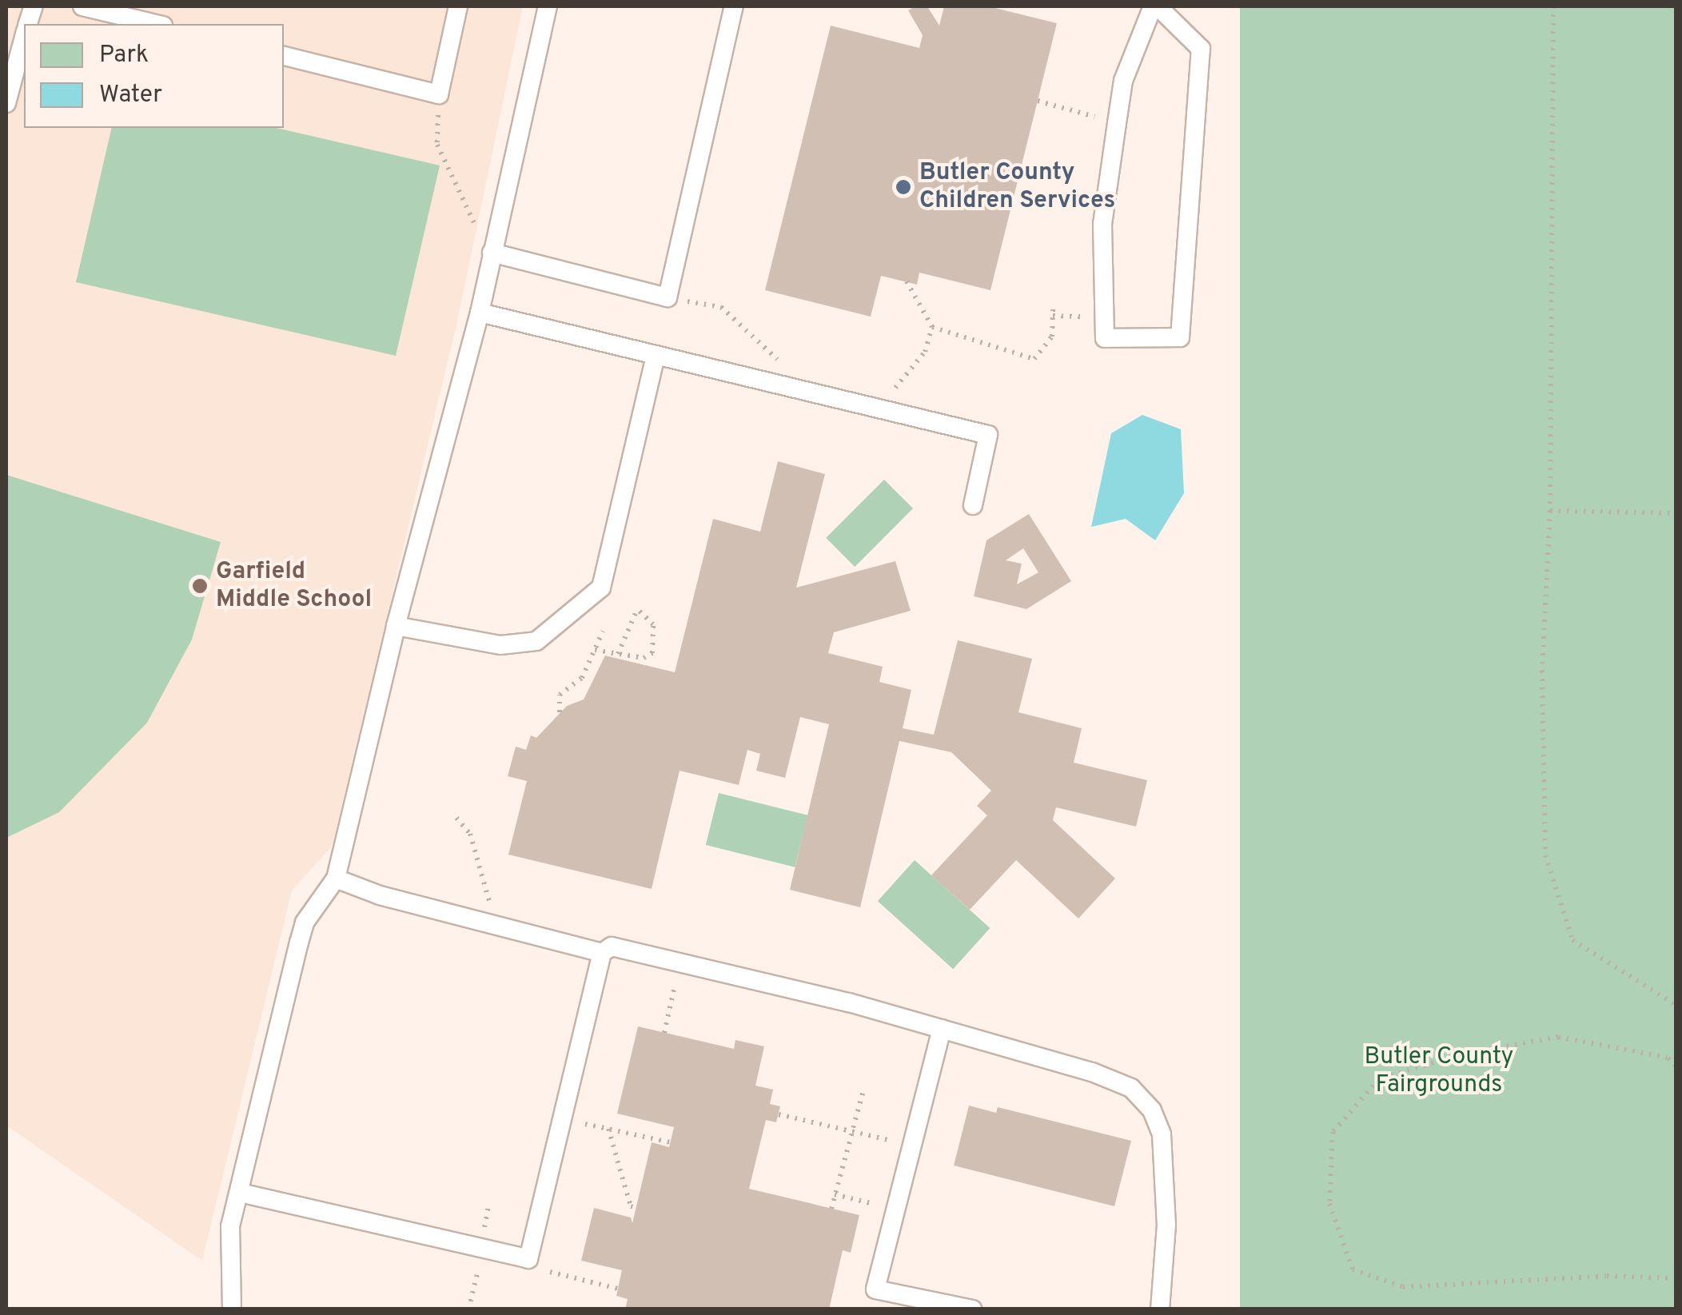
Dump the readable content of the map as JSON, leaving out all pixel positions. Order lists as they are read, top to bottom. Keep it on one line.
{"parks":["Butler County Fairgrounds"],"places":["Butler County Children Services","Garfield Middle School"],"legend":["Park","Water"]}
